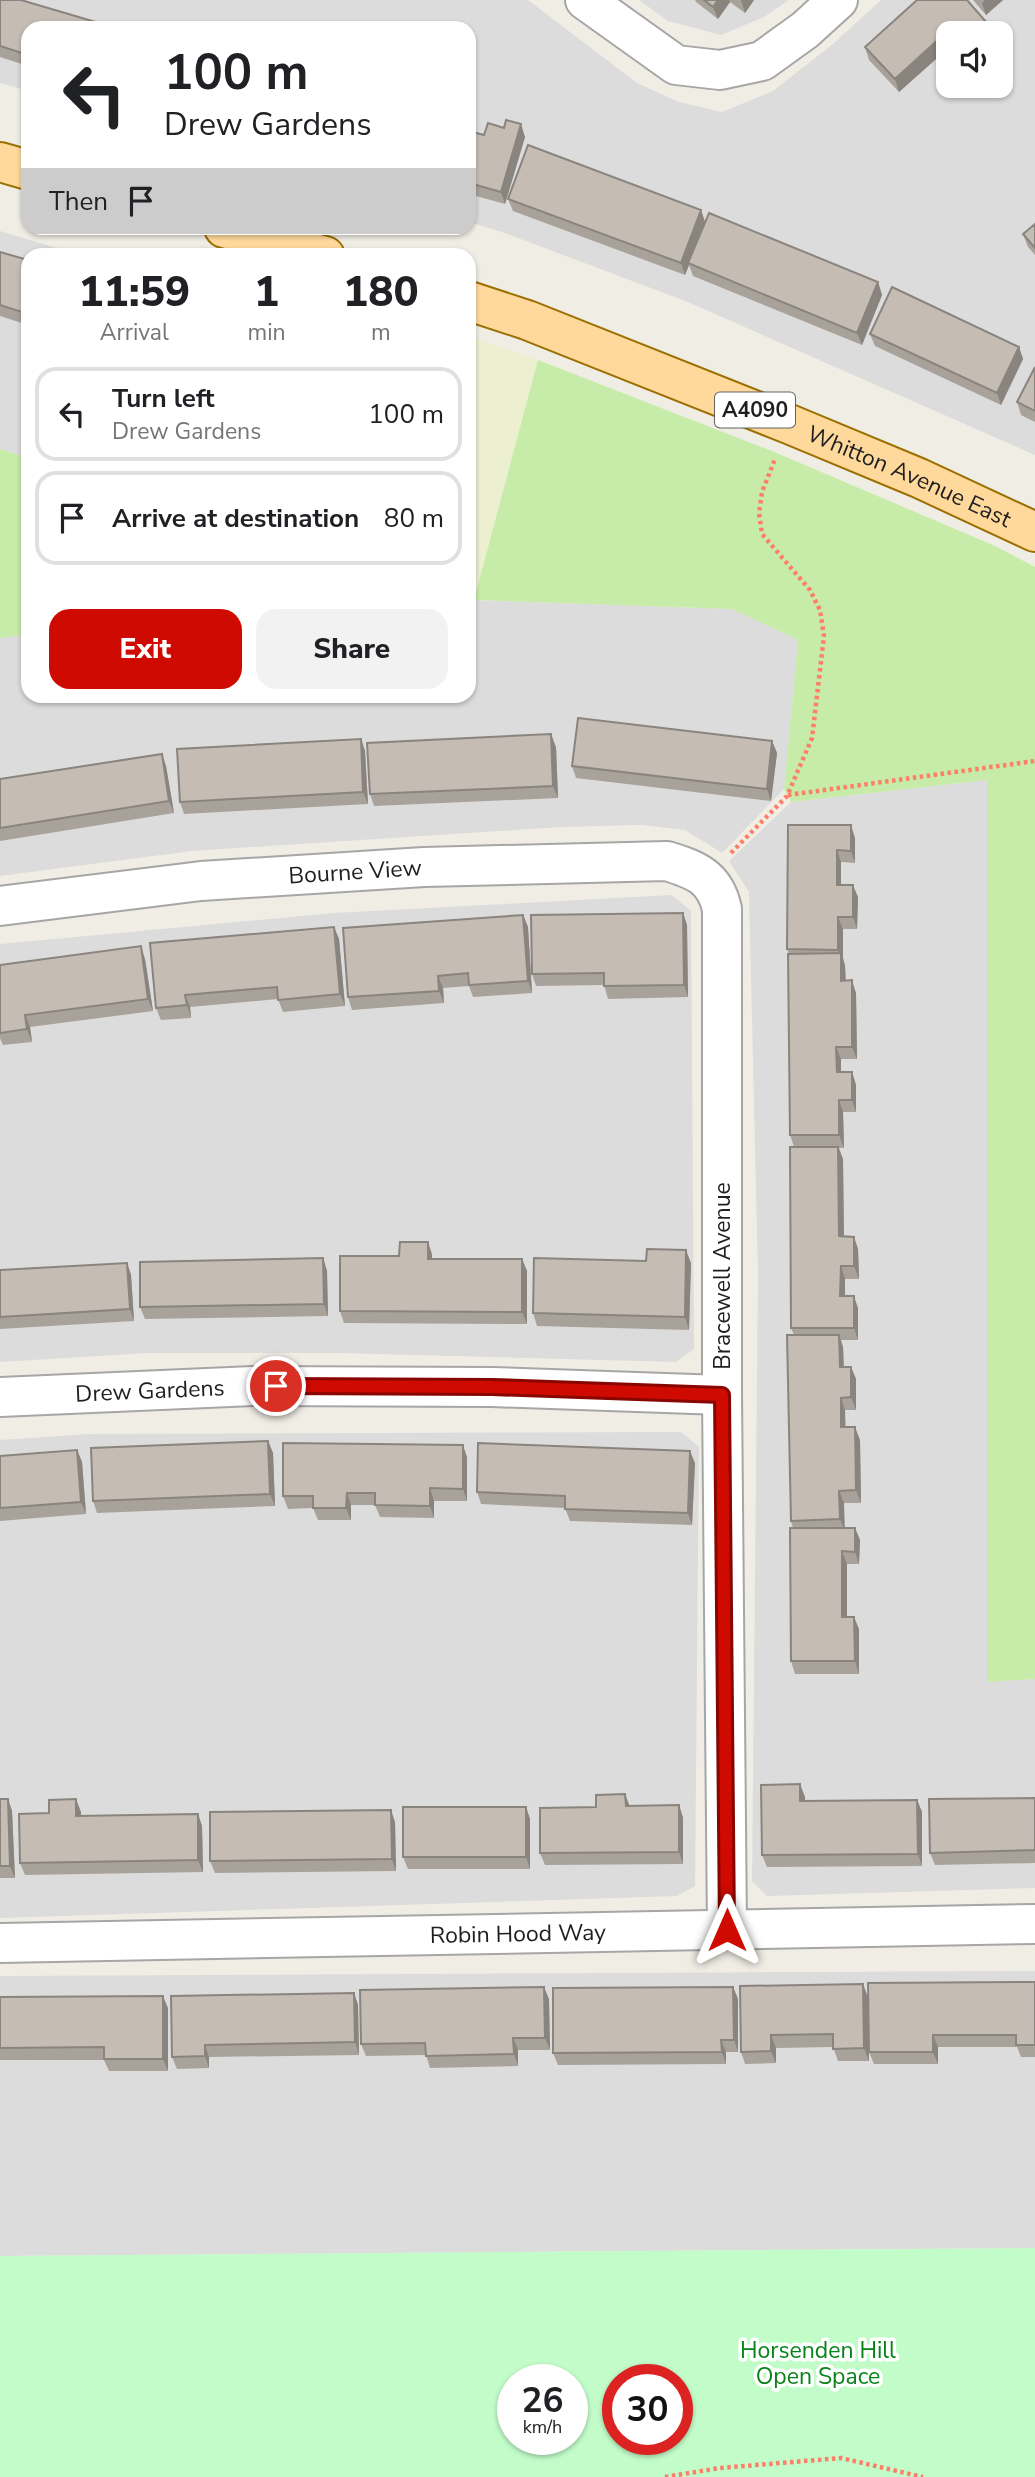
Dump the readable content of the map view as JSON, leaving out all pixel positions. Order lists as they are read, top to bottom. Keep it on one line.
{"streets":{"main road":["A4090","Whitton Avenue East"],"street":["Bourne View","Bracewell Avenue","Drew Gardens","Robin Hood Way"]},"crossings":[["Bourne View","Bracewell Avenue"],["Bracewell Avenue","Drew Gardens"],["Bracewell Avenue","Robin Hood Way"]],"parks":["Horsenden Hill Open Space"],"page":{"turn":["100 m","Drew Gardens"],"then":"Then","eta":["11:59","Arrival","1","min","180","m"],"list":[{"name":"Turn left","note":"Drew Gardens","value":"100 m"},{"name":"Arrive at destination","value":"80 m"}],"buttons":["Exit","Share"],"speed":"26 km/h","limit":"30"}}
